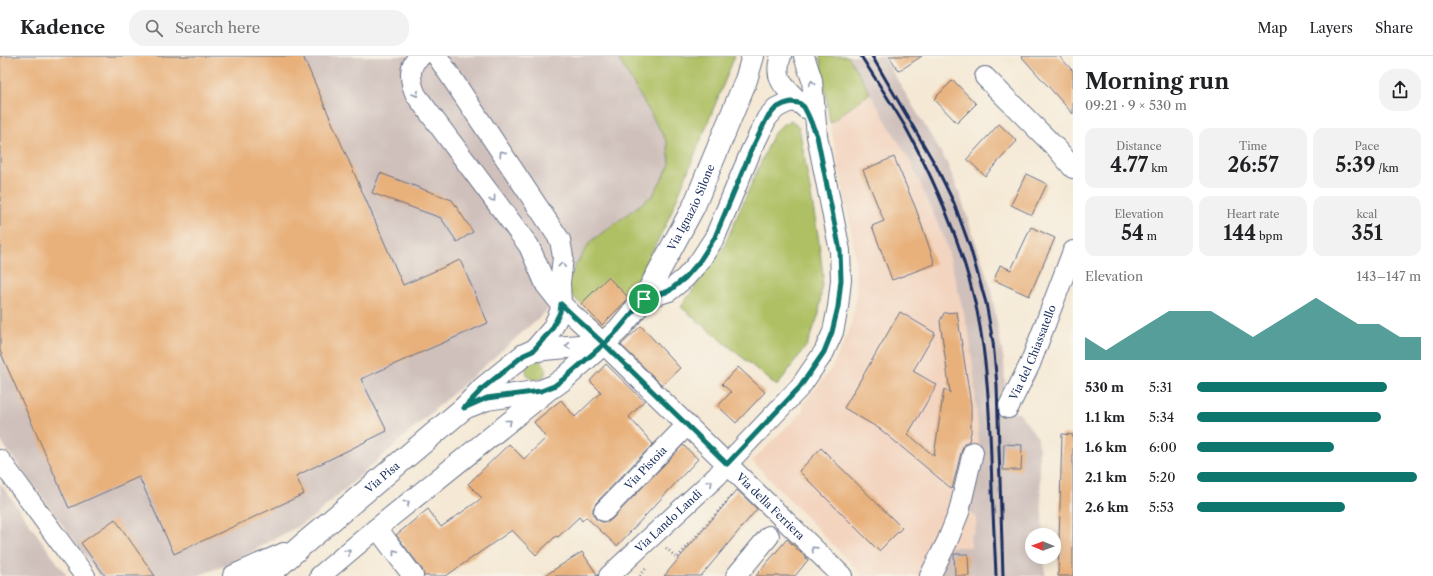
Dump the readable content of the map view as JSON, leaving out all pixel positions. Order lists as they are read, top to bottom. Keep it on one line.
{"streets":{"main road":["Via Ignazio Silone","Via Pisa"],"street":["Via del Chiassatello","Via Pistoia","Via della Ferriera","Via Lando Landi"]},"crossings":[["Via Ignazio Silone","Via Pisa"],["Via Ignazio Silone","Via della Ferriera"],["Via Pistoia","Via della Ferriera"],["Via Pisa","Via della Ferriera"],["Via della Ferriera","Via Lando Landi"]],"north":"left","page":{"header":"Kadence","search":"Search here","nav":["Map","Layers","Share"],"heading":["Morning run","09:21 · 9 × 530 m"],"stats":[["Distance","4.77 km"],["Time","26:57"],["Pace","5:39 /km"],["Elevation","54 m"],["Heart rate","144 bpm"],["kcal","351"]],"chart":["Elevation","143–147 m"],"list":[{"name":"530 m","note":"5:31"},{"name":"1.1 km","note":"5:34"},{"name":"1.6 km","note":"6:00"},{"name":"2.1 km","note":"5:20"},{"name":"2.6 km","note":"5:53"}]}}
